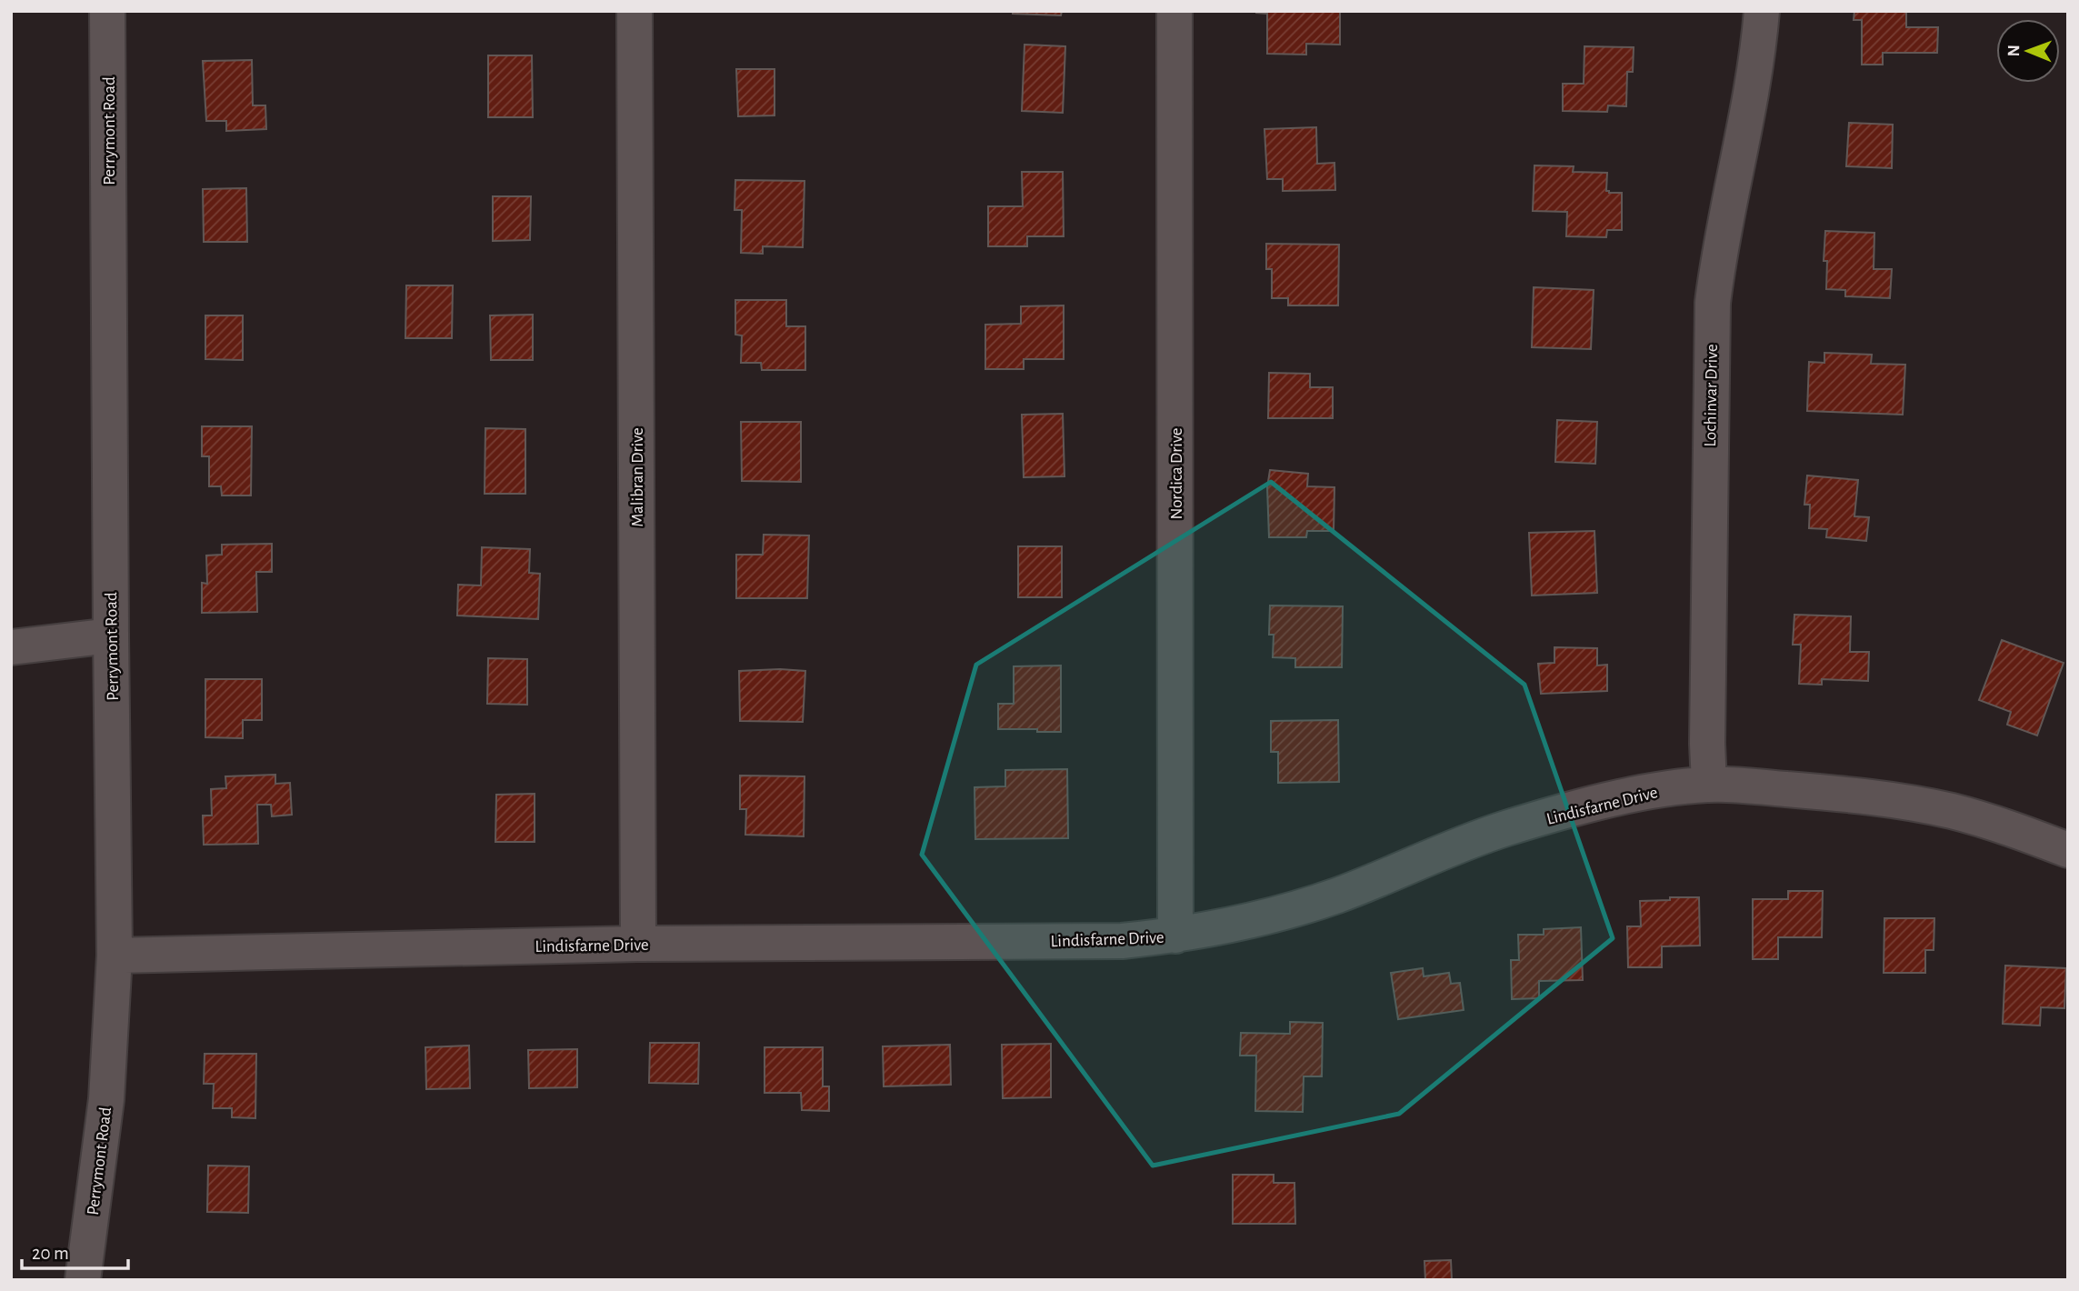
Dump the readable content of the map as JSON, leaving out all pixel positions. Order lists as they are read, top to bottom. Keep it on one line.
{"streets":{"street":["Perrymont Road","Lochinvar Drive","Nordica Drive","Malibran Drive","Lindisfarne Drive"]},"crossings":[["Perrymont Road","Lindisfarne Drive"],["Lochinvar Drive","Lindisfarne Drive"],["Nordica Drive","Lindisfarne Drive"],["Malibran Drive","Lindisfarne Drive"]],"scale_bar":"20 m","north":"left"}
